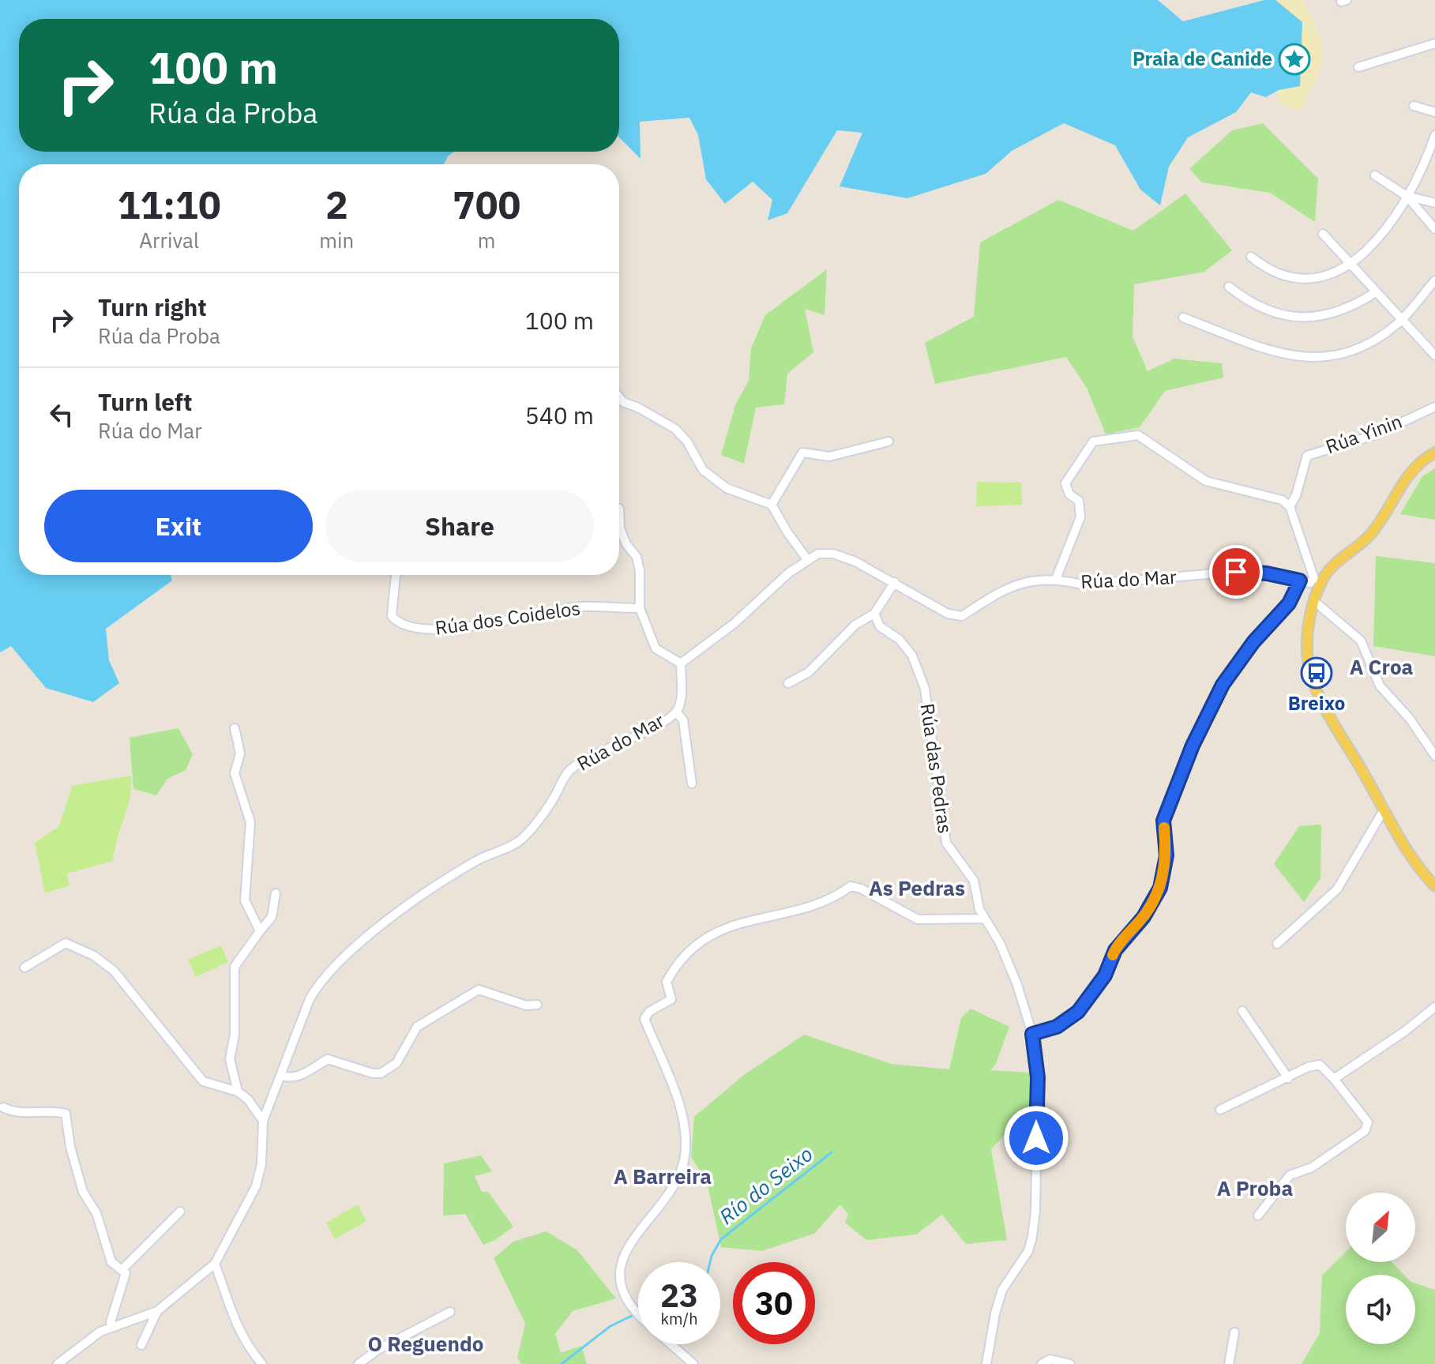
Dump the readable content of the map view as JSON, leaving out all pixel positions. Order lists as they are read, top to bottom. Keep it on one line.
{"streets":{"street":["Rúa Yinin","Rúa do Mar","Rúa dos Coidelos","Rúa das Pedras"]},"districts":["A Croa","As Pedras","A Barreira","A Proba","O Reguendo"],"water":["Río do Seixo"],"places":{"place":["Praia de Canide"],"bus stop":["Breixo"]},"north":"top right","page":{"turn":["100 m","Rúa da Proba"],"eta":["11:10","Arrival","2","min","700","m"],"list":[{"name":"Turn right","note":"Rúa da Proba","value":"100 m"},{"name":"Turn left","note":"Rúa do Mar","value":"540 m"}],"buttons":["Exit","Share"],"speed":"23 km/h","limit":"30"}}
